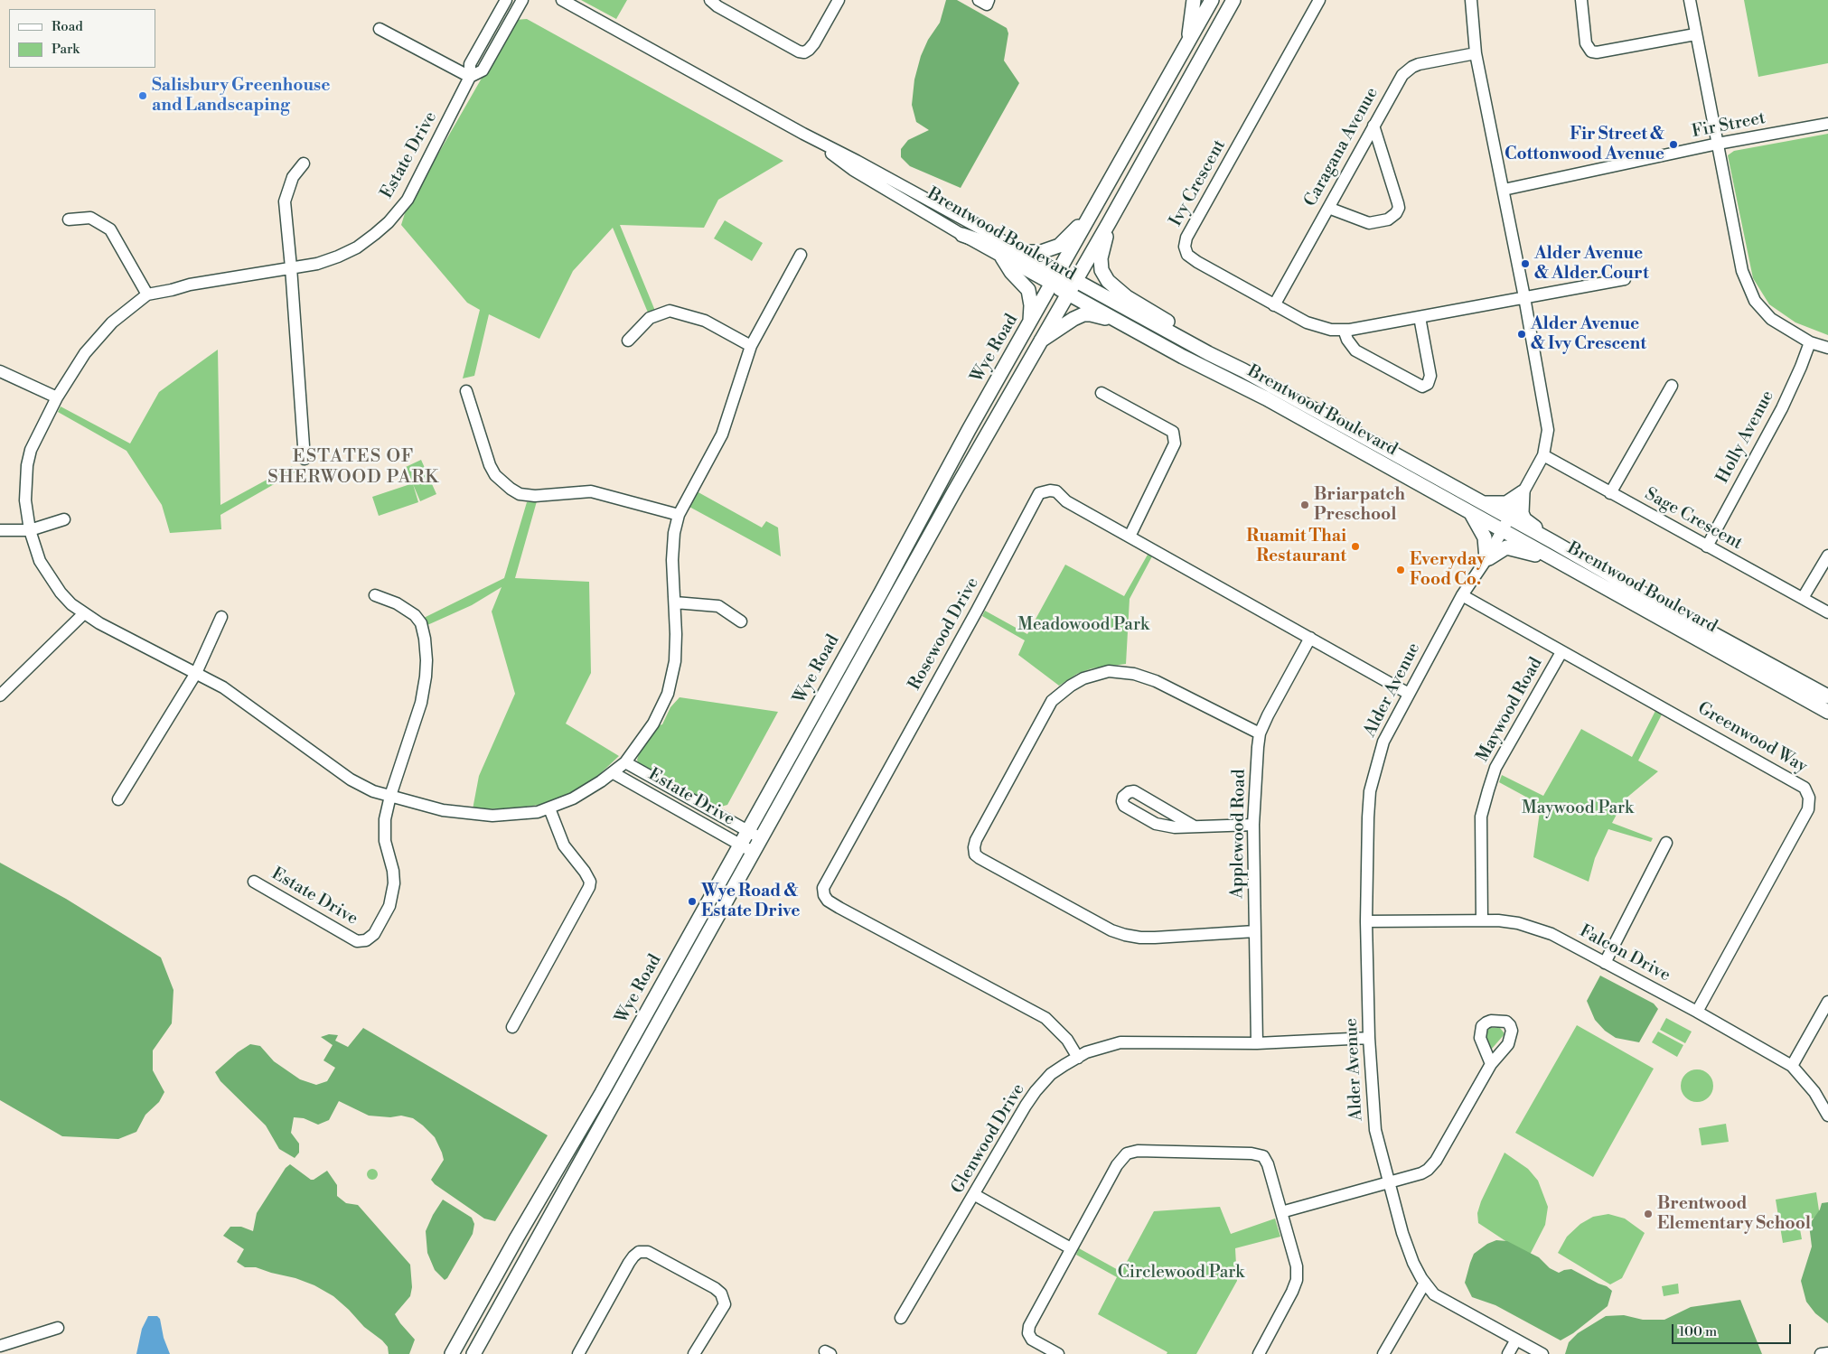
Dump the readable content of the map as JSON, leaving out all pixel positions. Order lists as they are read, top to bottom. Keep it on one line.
{"streets":{"main road":["Brentwood Boulevard","Wye Road"],"street":["Fir Street","Caragana Avenue","Estate Drive","Ivy Crescent","Holly Avenue","Sage Crescent","Rosewood Drive","Alder Avenue","Maywood Road","Greenwood Way","Applewood Road","Falcon Drive","Glenwood Drive"]},"crossings":[["Fir Street","Alder Avenue"],["Caragana Avenue","Ivy Crescent"],["Caragana Avenue","Alder Avenue"],["Estate Drive","Wye Road"],["Ivy Crescent","Alder Avenue"],["Brentwood Boulevard","Wye Road"],["Brentwood Boulevard","Alder Avenue"],["Holly Avenue","Sage Crescent"],["Sage Crescent","Alder Avenue"],["Rosewood Drive","Alder Avenue"],["Rosewood Drive","Applewood Road"],["Rosewood Drive","Glenwood Drive"],["Alder Avenue","Greenwood Way"],["Alder Avenue","Falcon Drive"],["Alder Avenue","Glenwood Drive"],["Maywood Road","Greenwood Way"],["Maywood Road","Falcon Drive"],["Greenwood Way","Falcon Drive"],["Applewood Road","Glenwood Drive"]],"districts":["ESTATES OF SHERWOOD PARK"],"parks":["Meadowood Park","Maywood Park","Circlewood Park"],"places":["Salisbury Greenhouse and Landscaping","Fir Street & Cottonwood Avenue","Alder Avenue & Alder Court","Alder Avenue & Ivy Crescent","Briarpatch Preschool","Ruamit Thai Restaurant","Everyday Food Co.","Wye Road & Estate Drive","Brentwood Elementary School"],"legend":["Road","Park"],"scale_bar":"100 m"}
